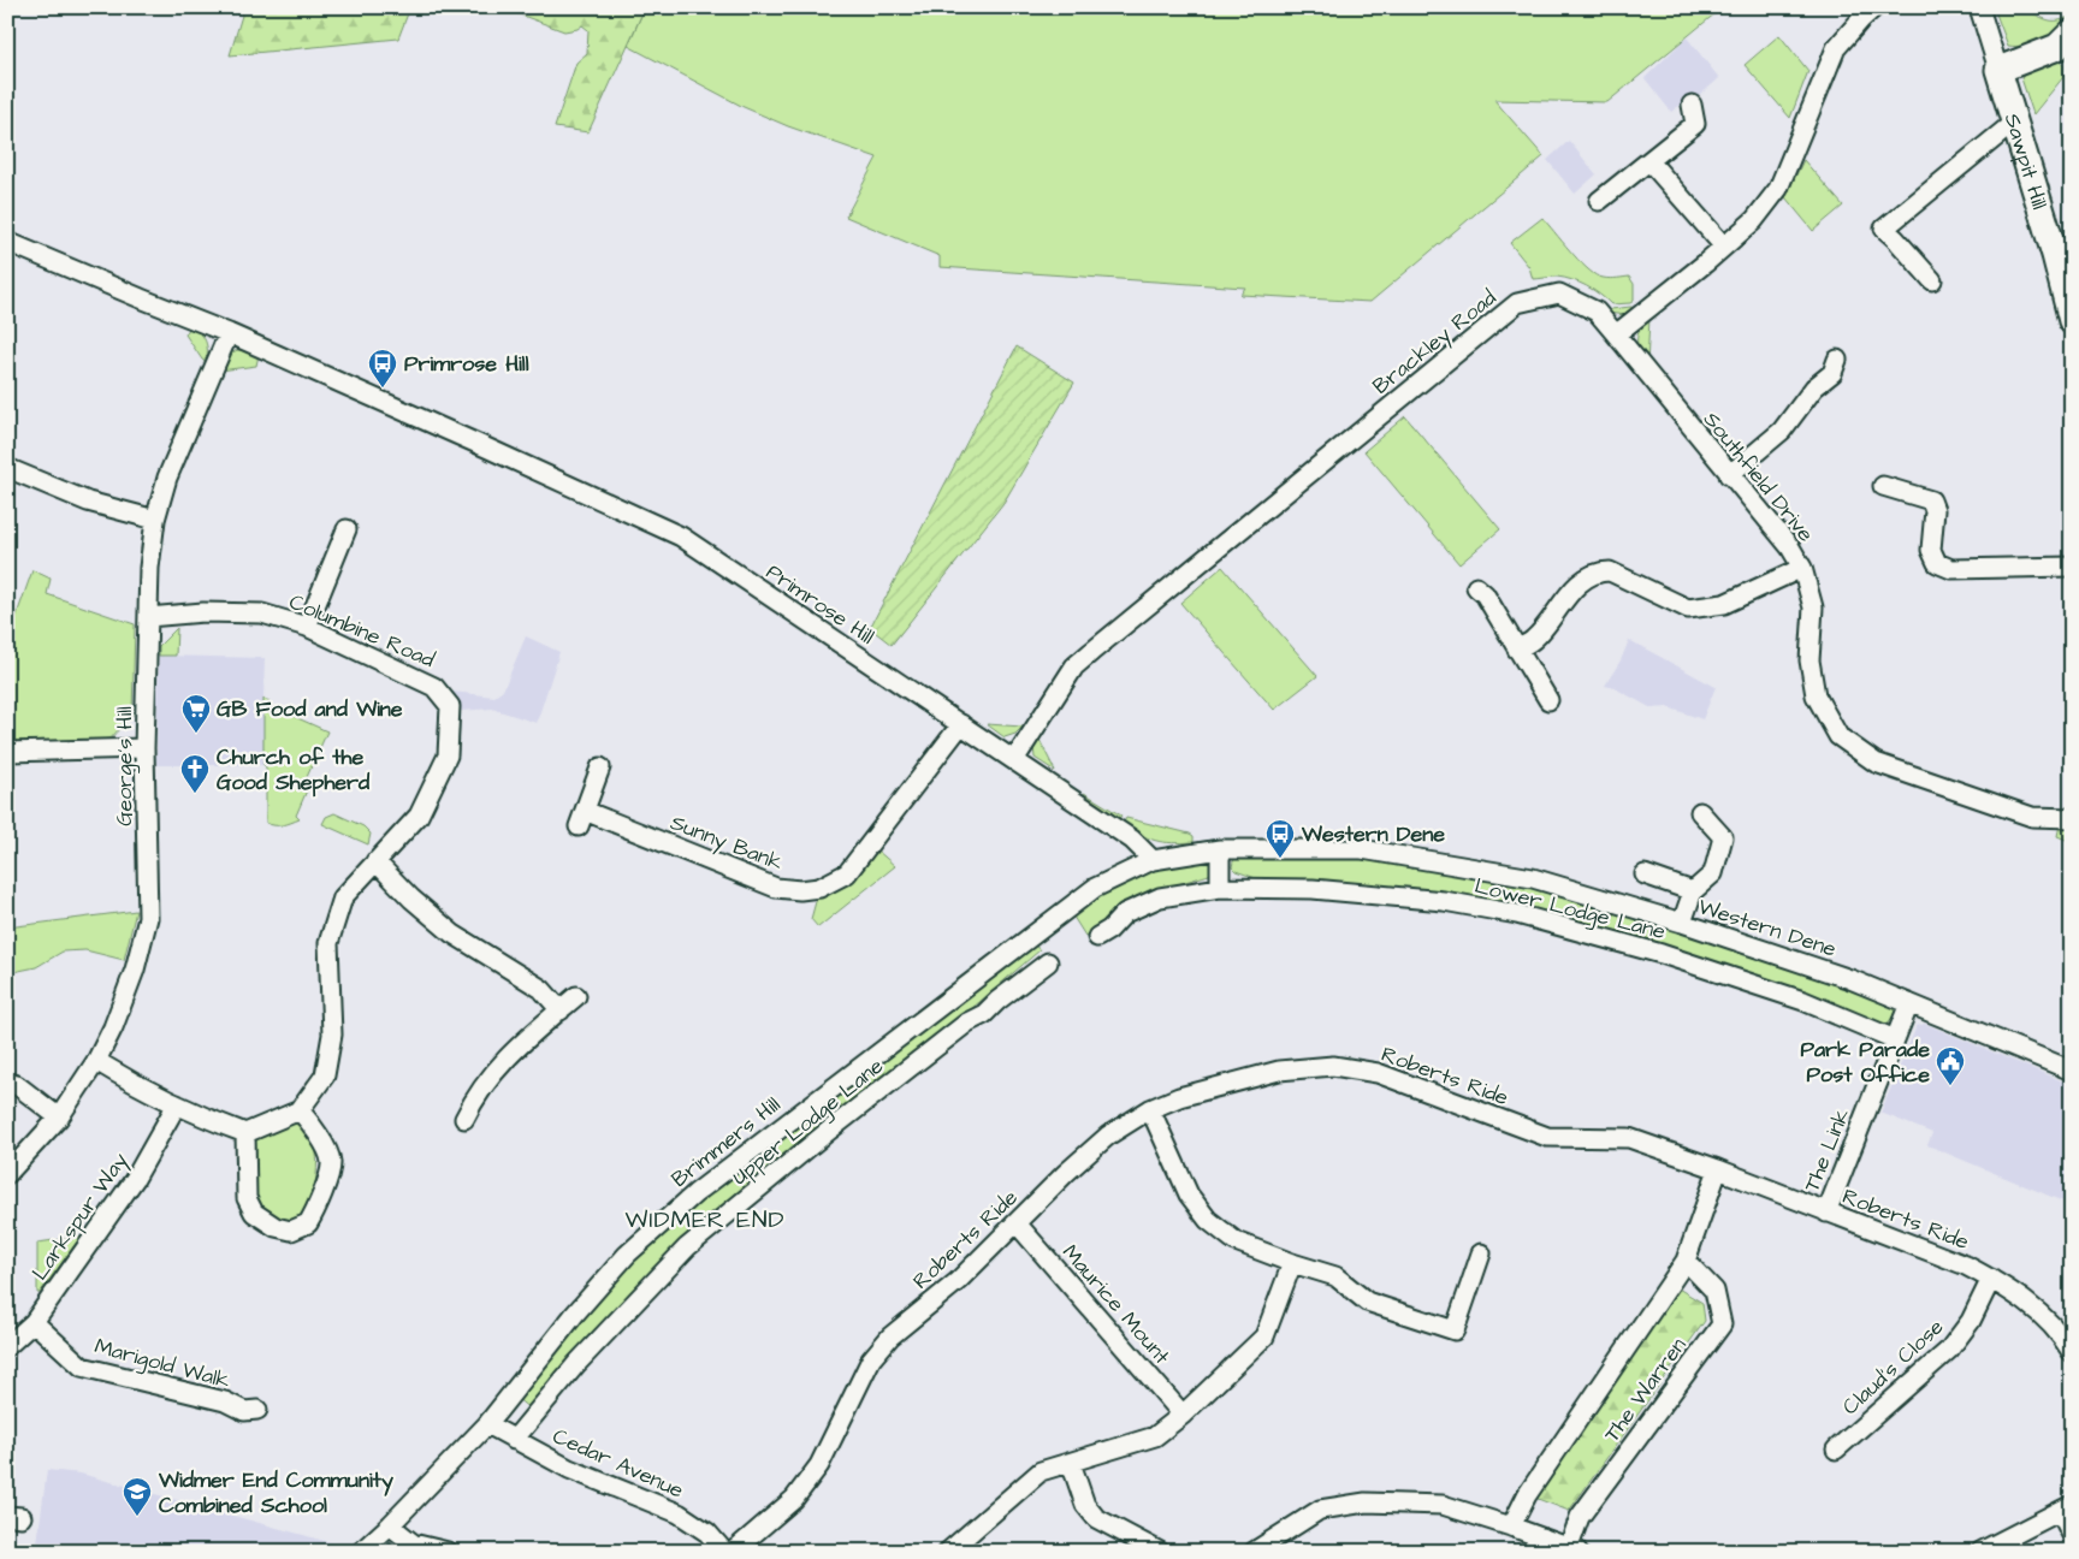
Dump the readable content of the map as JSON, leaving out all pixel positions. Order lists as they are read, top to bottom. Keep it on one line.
{"streets":{"street":["Sawpit Hill","Brackley Road","Southfield Drive","Primrose Hill","Columbine Road","George's Hill","Sunny Bank","Lower Lodge Lane","Western Dene","Roberts Ride","Upper Lodge Lane","Brimmers Hill","The Link","Larkspur Way","Maurice Mount","Marigold Walk","Claud's Close","The Warren","Cedar Avenue"]},"crossings":[["Brackley Road","Southfield Drive"],["Brackley Road","Primrose Hill"],["Primrose Hill","George's Hill"],["Primrose Hill","Sunny Bank"],["Primrose Hill","Western Dene"],["Primrose Hill","Brimmers Hill"],["Columbine Road","George's Hill"],["Lower Lodge Lane","The Link"],["Western Dene","Brimmers Hill"],["Western Dene","The Link"],["Roberts Ride","The Link"],["Roberts Ride","Maurice Mount"],["Roberts Ride","Claud's Close"],["Roberts Ride","The Warren"],["Upper Lodge Lane","Cedar Avenue"],["Brimmers Hill","Cedar Avenue"],["Larkspur Way","Marigold Walk"]],"districts":["WIDMER END"],"places":{"bus stop":["Primrose Hill","Western Dene"],"supermarket":["GB Food and Wine"],"church":["Church of the Good Shepherd"],"public building":["Park Parade Post Office"],"school or university":["Widmer End Community Combined School"]}}
